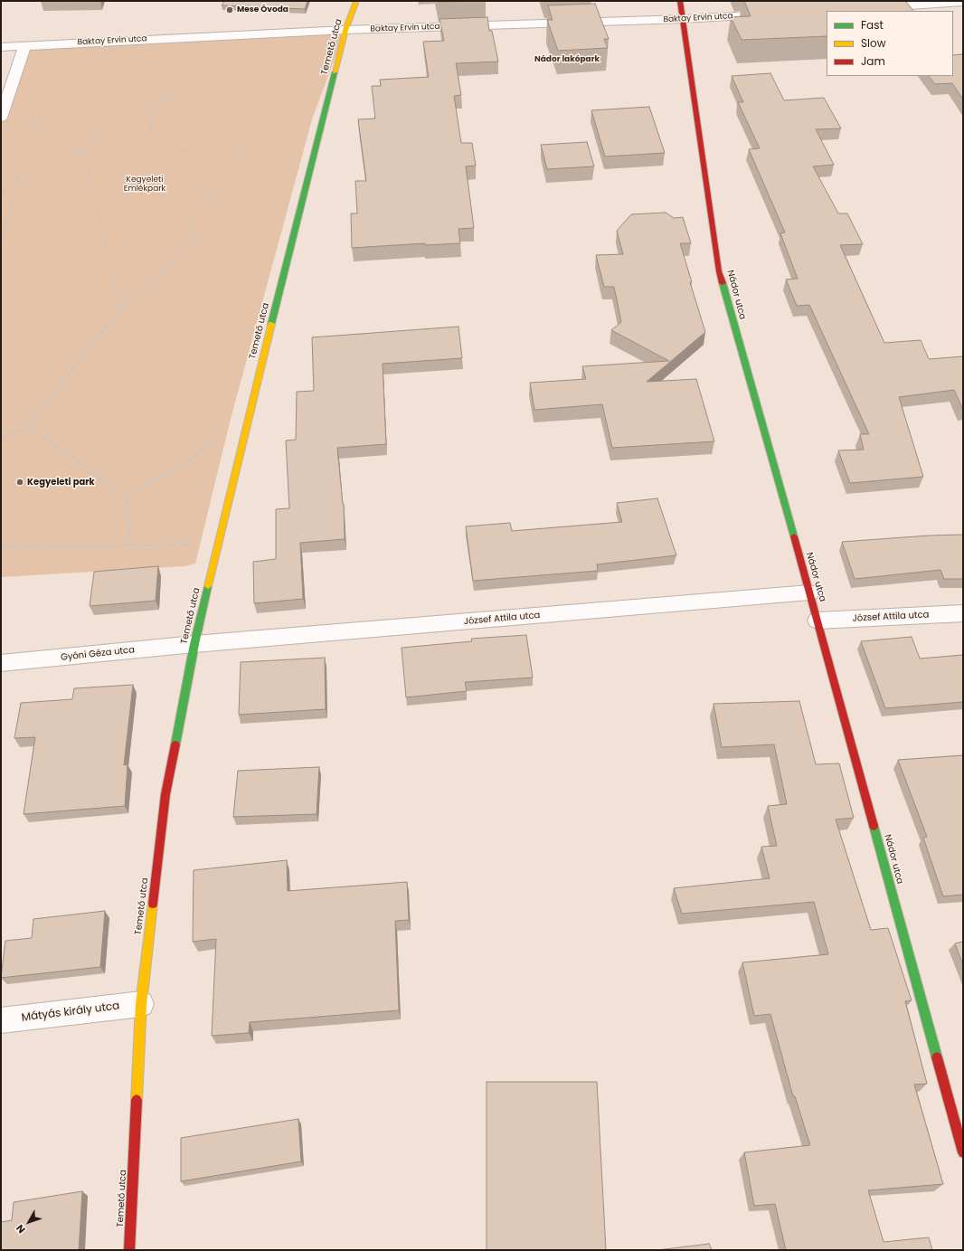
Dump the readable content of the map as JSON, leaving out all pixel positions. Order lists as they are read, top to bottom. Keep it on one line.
{"streets":{"street":["Baktay Ervin utca","Temető utca","Nádor utca","József Attila utca","Gyóni Géza utca","Mátyás király utca"]},"crossings":[["Baktay Ervin utca","Temető utca"],["Baktay Ervin utca","Nádor utca"],["Temető utca","József Attila utca"],["Temető utca","Gyóni Géza utca"],["Temető utca","Mátyás király utca"],["Nádor utca","József Attila utca"],["József Attila utca","Gyóni Géza utca"]],"districts":["Nádor lakópark"],"parks":["Kegyeleti Emlékpark"],"places":["Mese Óvoda","Kegyeleti park"],"legend":["Fast","Slow","Jam"],"north":"bottom left"}
